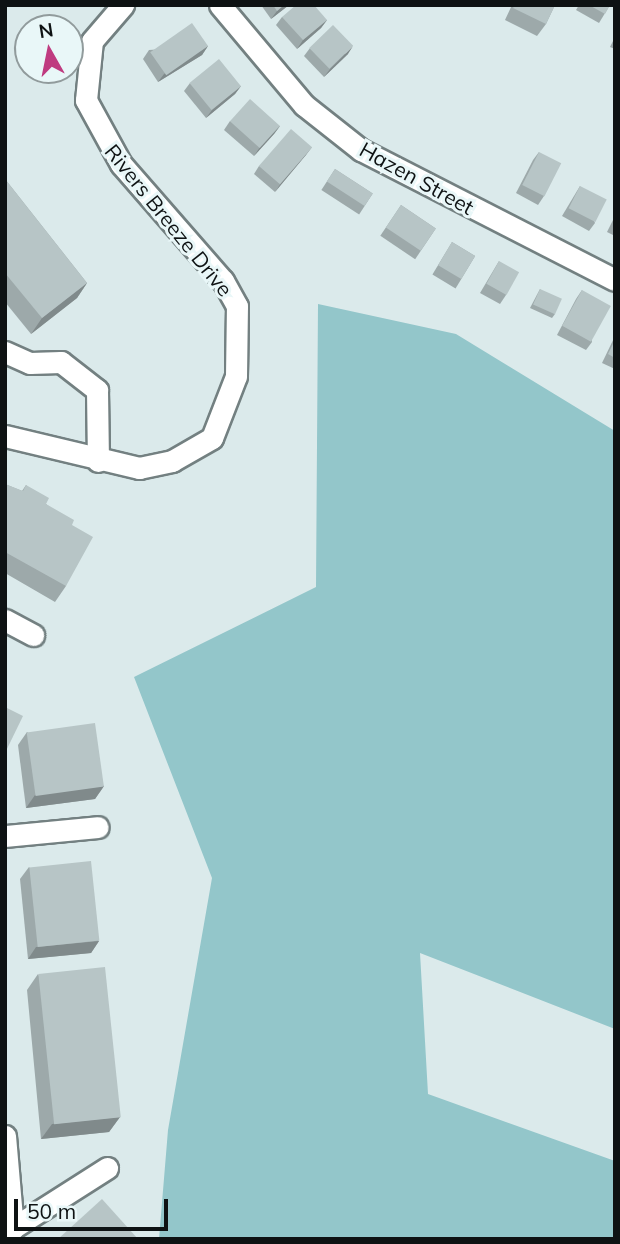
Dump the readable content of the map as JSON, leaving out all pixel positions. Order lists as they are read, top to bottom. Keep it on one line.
{"streets":{"street":["Hazen Street","Rivers Breeze Drive"]},"scale_bar":"50 m","north":"top"}
